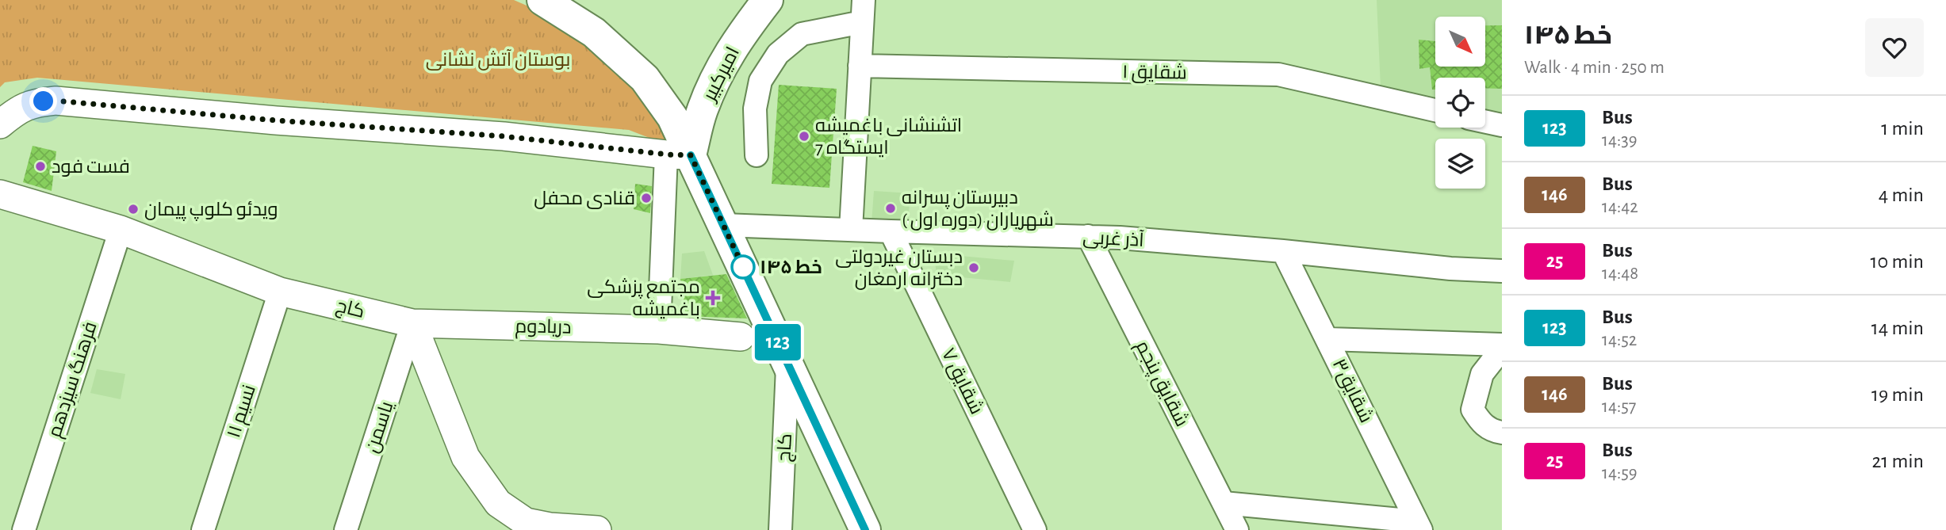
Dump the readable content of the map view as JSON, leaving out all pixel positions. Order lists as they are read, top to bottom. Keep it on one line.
{"streets":{"main road":["امیرکبیر"],"street":["شقایق ۱","آذر غربی","کاج","دریادوم","فرهنگ سیزدهم","شقایق ۷","شقایق پنجم","شقایق۳","نسیم ۱۱","یاسمن"]},"crossings":[["آذر غربی","شقایق ۷"],["آذر غربی","شقایق پنجم"],["آذر غربی","شقایق۳"],["کاج","دریادوم"],["کاج","فرهنگ سیزدهم"],["کاج","نسیم ۱۱"],["کاج","یاسمن"],["دریادوم","یاسمن"]],"parks":["بوستان آتش نشانی"],"places":{"other":["اتشنشانی باغمیشه ایستگاه 7","فست فود","قنادی محفل","دبیرستان پسرانه شهریاران (دوره اول )","ویدئو کلوپ پیمان","خط ۱۴۵","دبستان غیردولتی دخترانه ارمغان"],"health":["مجتمع پزشکی باغمیشه"]},"lines":["bus line 123"],"north":"bottom right","page":{"on_map":"123","heading":["خط ۱۴۵","Walk · 4 min · 250 m"],"list":[{"mark":"123","name":"Bus","note":"14:39","value":"1 min"},{"mark":"146","name":"Bus","note":"14:42","value":"4 min"},{"mark":"25","name":"Bus","note":"14:48","value":"10 min"},{"mark":"123","name":"Bus","note":"14:52","value":"14 min"},{"mark":"146","name":"Bus","note":"14:57","value":"19 min"},{"mark":"25","name":"Bus","note":"14:59","value":"21 min"}]}}
